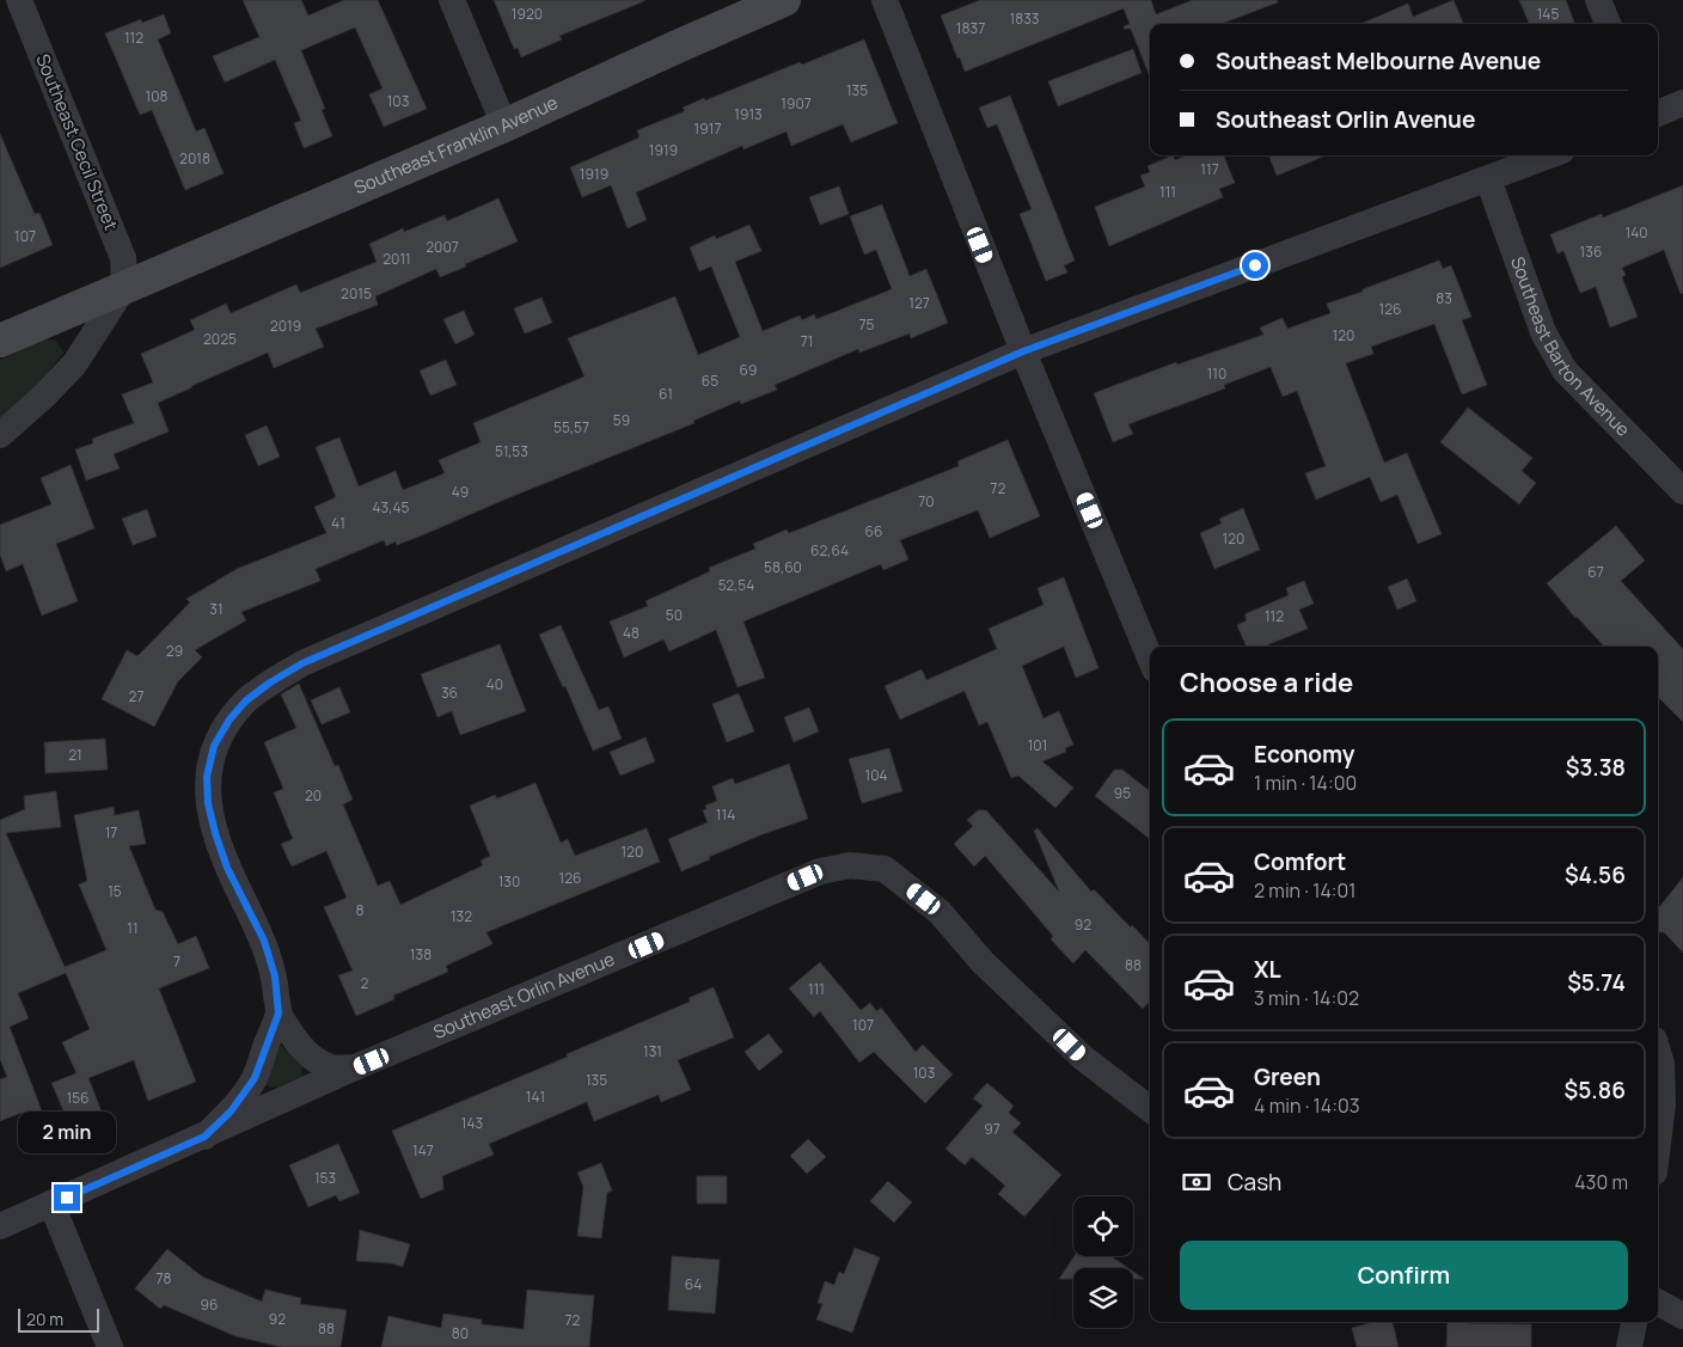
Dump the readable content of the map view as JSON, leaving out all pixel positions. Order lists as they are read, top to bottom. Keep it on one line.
{"streets":{"street":["Southeast Cecil Street","Southeast Franklin Avenue","Southeast Barton Avenue","Southeast Orlin Avenue"]},"crossings":[["Southeast Cecil Street","Southeast Franklin Avenue"]],"house_numbers":["1920","145","1833","1837","112","135","108","103","1907","1913","1917","1919","2018","117","1919","111","140","107","2007","136","2011","2015","83","127","126","75","2019","120","2025","71","69","110","65","61","59","55,57","51,53","72","49","70","43,45","41","66","120","62,64","58,60","67","52,54","31","50","112","48","29","40","36","27","101","21","104","95","20","114","17","120","126","130","15","8","132","92","11","138","7","88","2","111","107","131","103","135","141","156","143","97","147","153","78","64","96","92","72","88","80"],"scale_bar":"20 m","page":{"banner":["Southeast Melbourne Avenue","Southeast Orlin Avenue"],"heading":"Choose a ride","list":[{"name":"Economy","note":"1 min · 14:00","value":"$3.38"},{"name":"Comfort","note":"2 min · 14:01","value":"$4.56"},{"name":"XL","note":"3 min · 14:02","value":"$5.74"},{"name":"Green","note":"4 min · 14:03","value":"$5.86"}],"bubble":"2 min","pay":["Cash","430 m"],"buttons":"Confirm","scale":"20 m"}}
